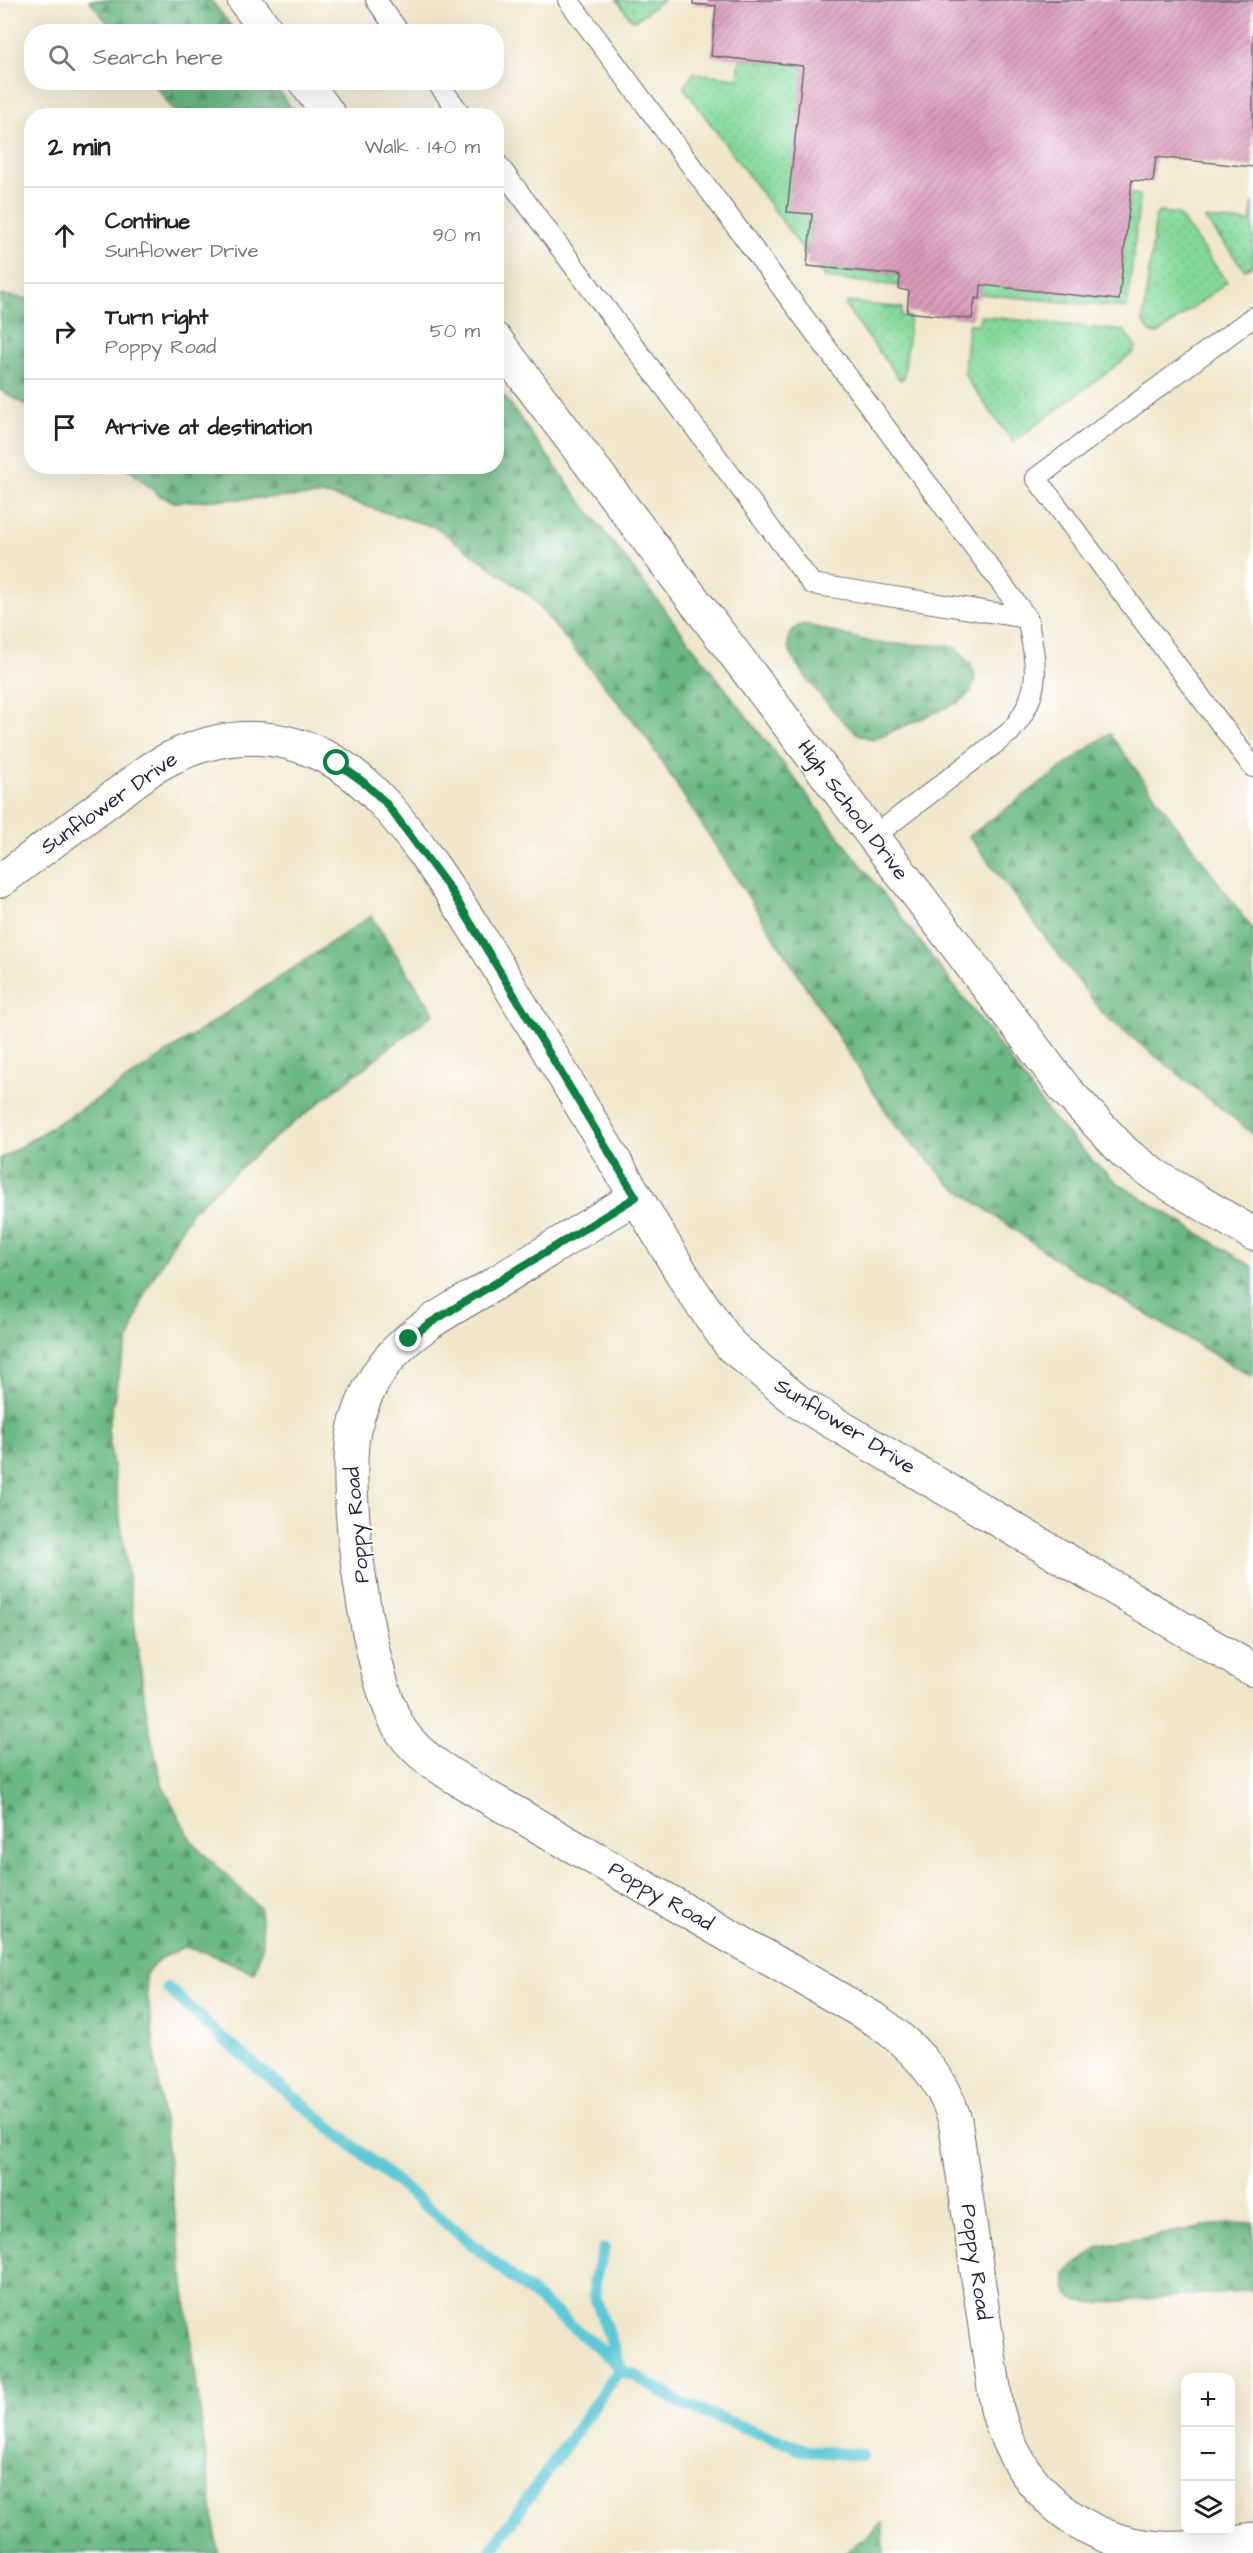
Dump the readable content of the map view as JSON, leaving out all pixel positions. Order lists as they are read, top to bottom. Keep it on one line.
{"streets":{"street":["Sunflower Drive","High School Drive","Poppy Road"]},"crossings":[["Sunflower Drive","Poppy Road"]],"page":{"search":"Search here","heading":["2 min","Walk · 140 m"],"list":[["Continue","Sunflower Drive","90 m"],["Turn right","Poppy Road","50 m"],"Arrive at destination"],"map_buttons":["+","−"]}}
